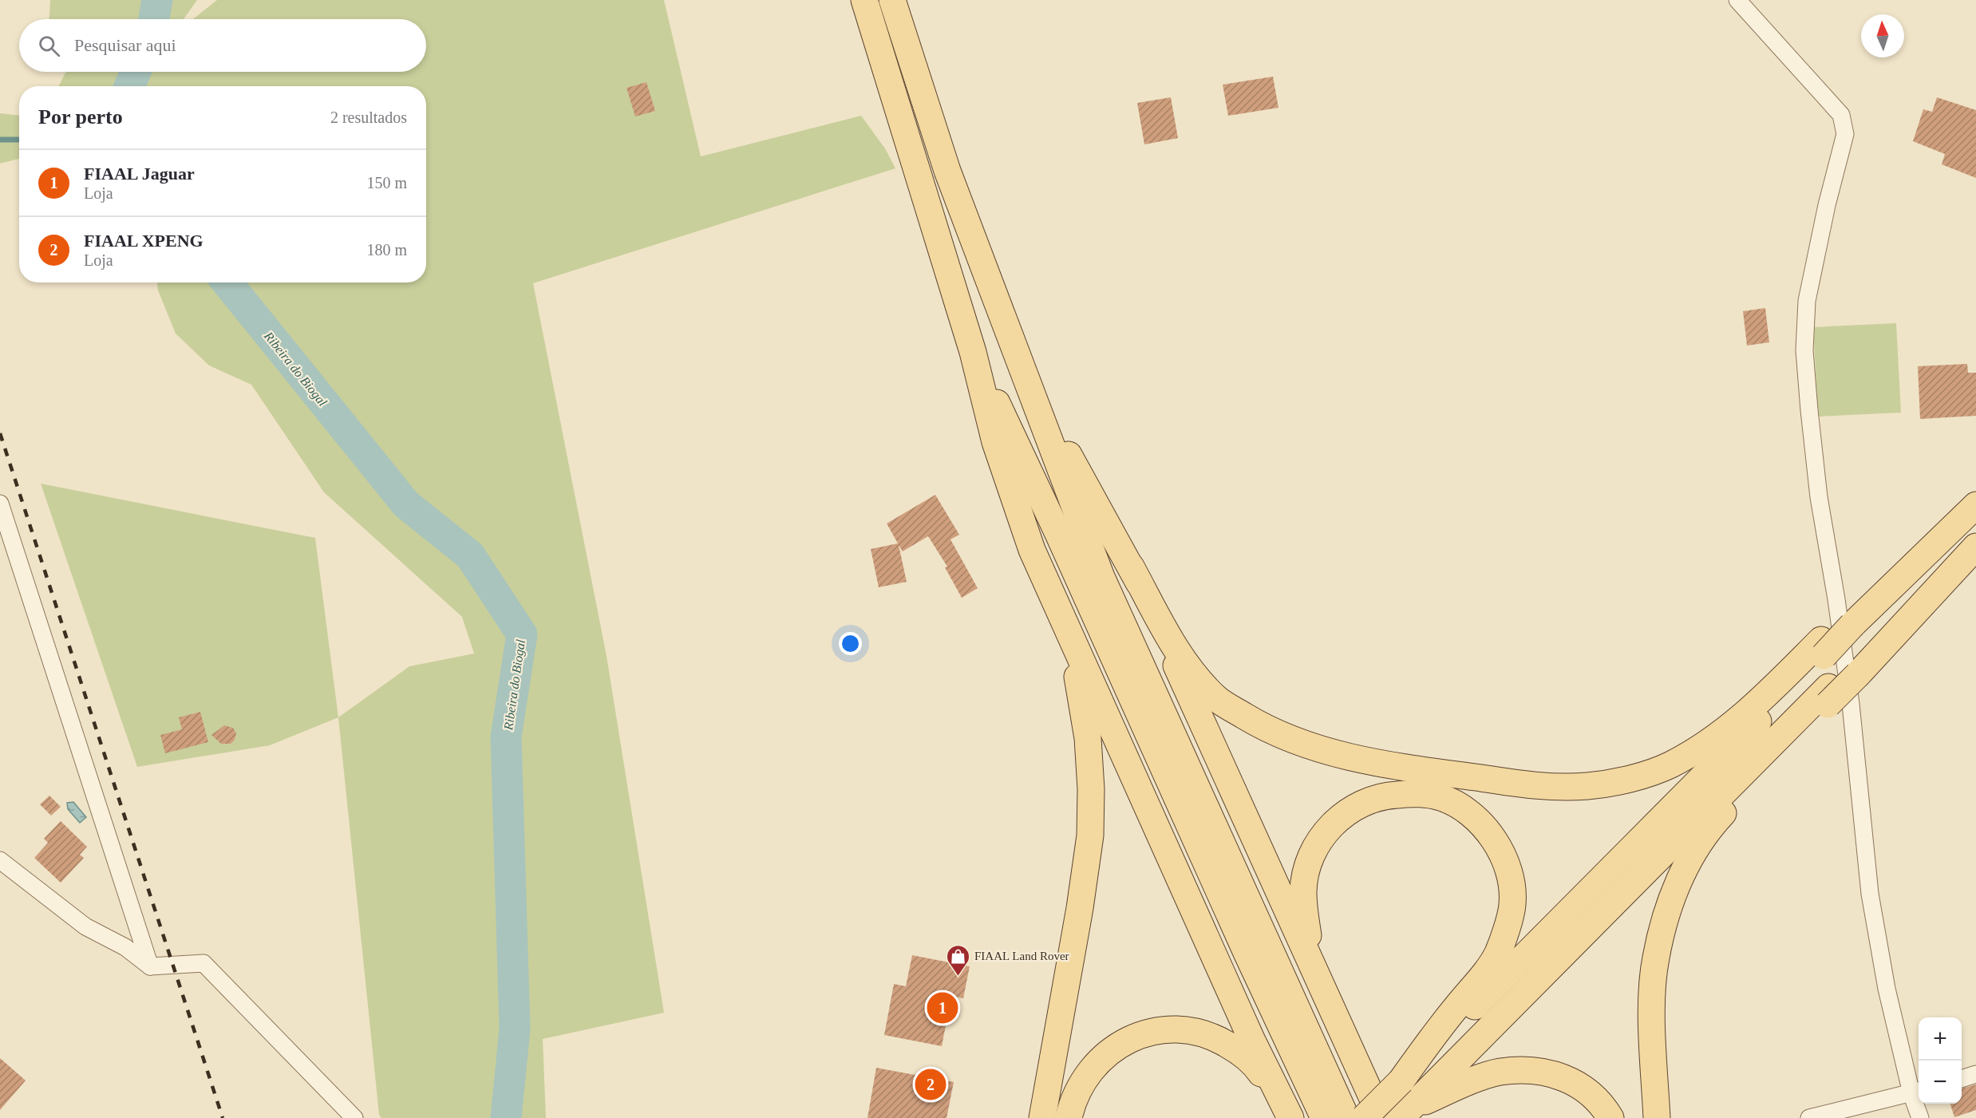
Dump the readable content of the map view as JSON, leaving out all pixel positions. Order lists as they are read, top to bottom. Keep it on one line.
{"water":["Ribeira do Biogal"],"places":{"shop":["FIAAL Land Rover"]},"north":"top","page":{"search":"Pesquisar aqui","heading":["Por perto","2 resultados"],"list":[{"mark":"1","name":"FIAAL Jaguar","note":"Loja","value":"150 m"},{"mark":"2","name":"FIAAL XPENG","note":"Loja","value":"180 m"}],"pins":["1","2"],"map_buttons":["+","−"]}}
